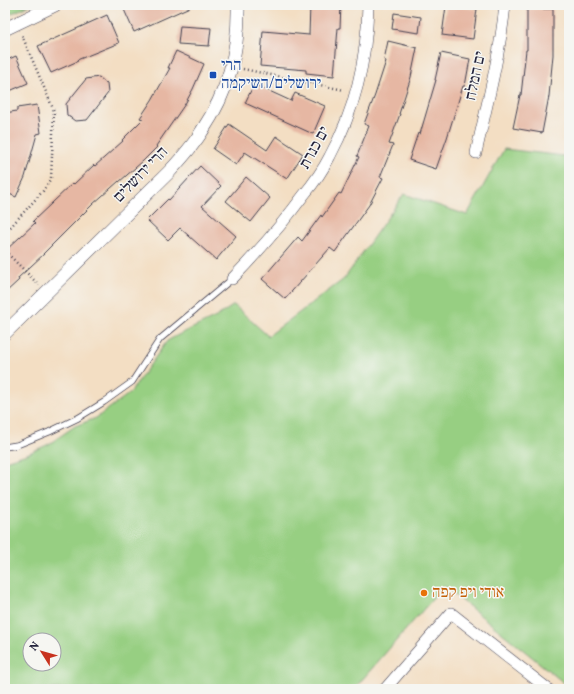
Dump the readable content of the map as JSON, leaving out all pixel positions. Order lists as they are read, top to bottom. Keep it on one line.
{"streets":{"street":["ים המלח","ים כנרת","הרי ירושלים"]},"places":{"transit":["הרי ירושלים/השיקמה"],"other":["אודי ויפ קפה"]},"north":"top left"}
